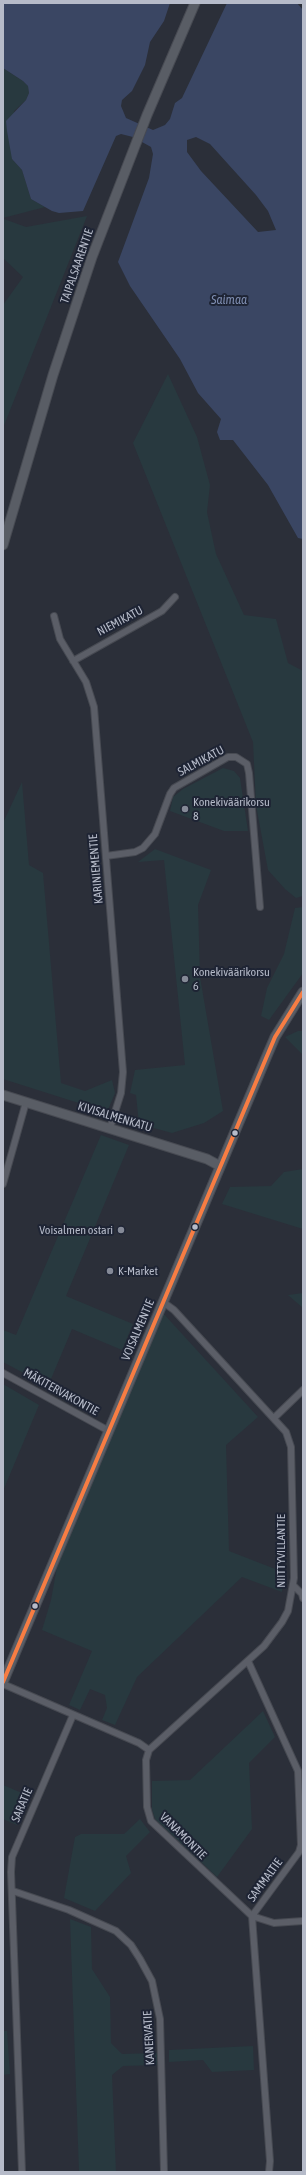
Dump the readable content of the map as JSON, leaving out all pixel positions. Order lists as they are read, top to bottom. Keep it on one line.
{"streets":{"street":["TAIPALSAARENTIE","NIEMIKATU","SALMIKATU","KARINIEMENTIE","KIVISALMENKATU","VOISALMENTIE","MÄKITERVAKONTIE","NIITTYVILLANTIE","SARATIE","VANAMONTIE","SAMMALTIE","KANERVATIE"]},"crossings":[["NIEMIKATU","KARINIEMENTIE"],["SALMIKATU","KARINIEMENTIE"],["KARINIEMENTIE","KIVISALMENKATU"],["KIVISALMENKATU","VOISALMENTIE"],["VOISALMENTIE","MÄKITERVAKONTIE"],["VOISALMENTIE","NIITTYVILLANTIE"],["NIITTYVILLANTIE","VANAMONTIE"],["NIITTYVILLANTIE","SAMMALTIE"],["SARATIE","KANERVATIE"],["VANAMONTIE","SAMMALTIE"]],"water":["Saimaa"],"places":["Konekiväärikorsu 8","Konekiväärikorsu 6","Voisalmen ostari","K-Market"]}
